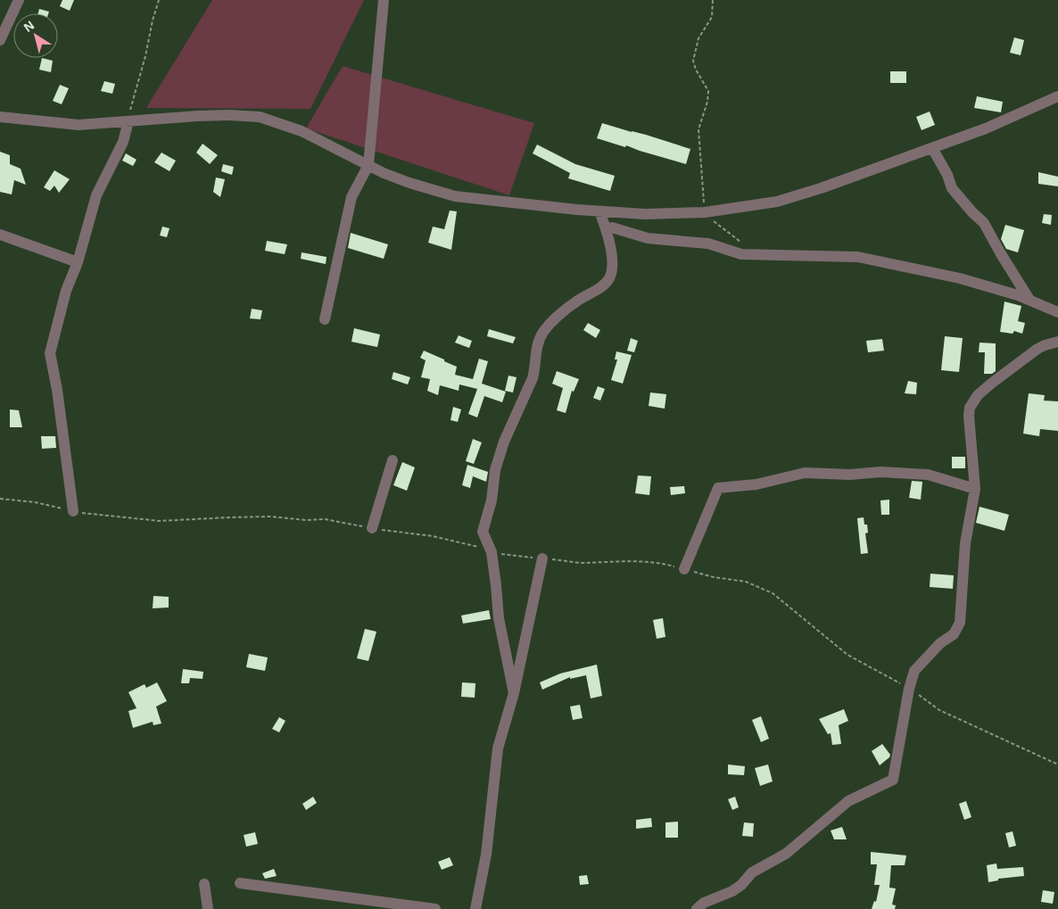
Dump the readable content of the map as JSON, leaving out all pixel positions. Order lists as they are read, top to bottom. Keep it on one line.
{"north":"top left"}
